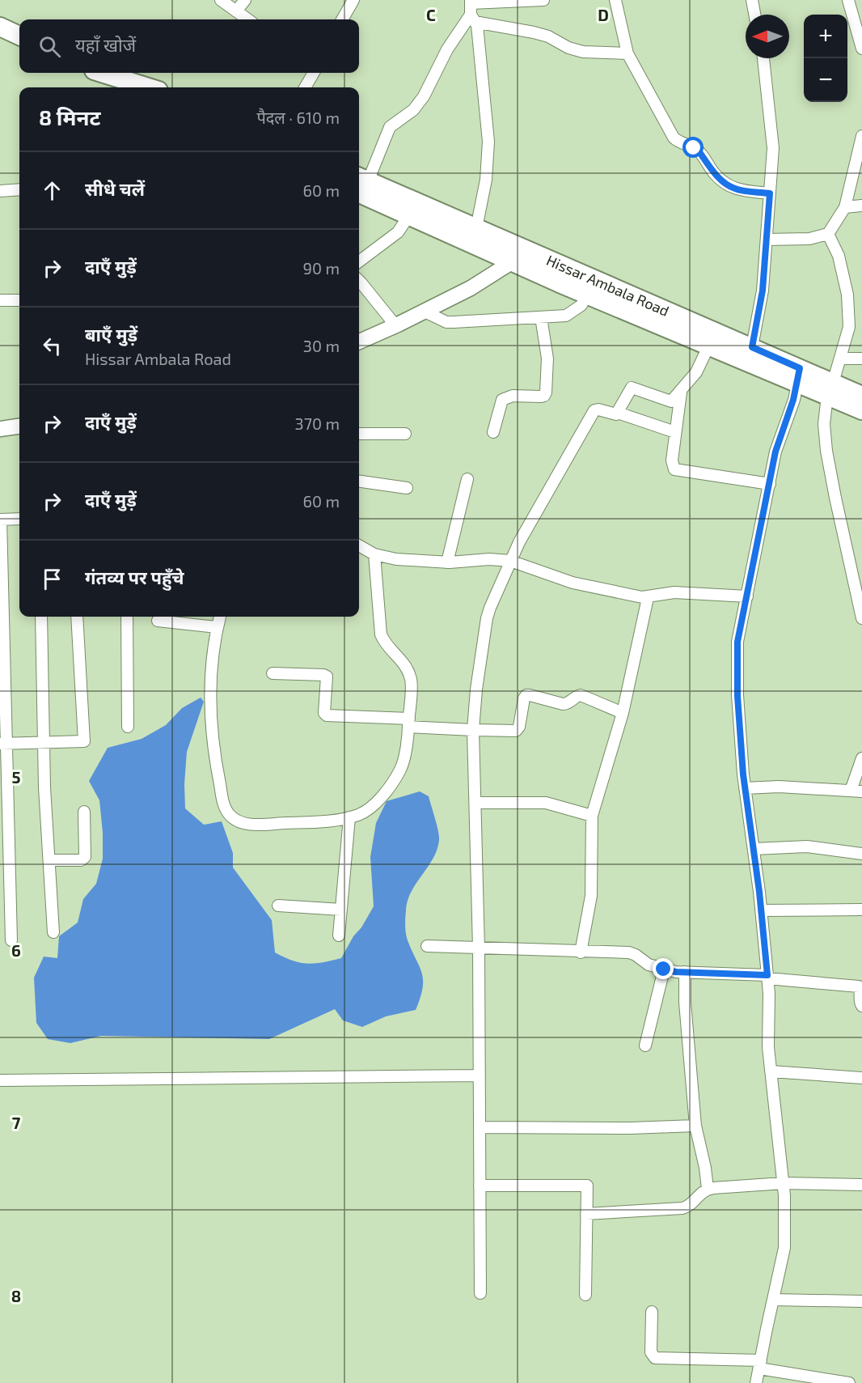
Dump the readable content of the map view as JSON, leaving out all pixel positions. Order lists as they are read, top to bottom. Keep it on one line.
{"streets":{"main road":["Hissar Ambala Road"]},"north":"left","page":{"map_buttons":["+","−"],"search":"यहाँ खोजें","heading":["8 मिनट","पैदल · 610 m"],"list":[["सीधे चलें","60 m"],["दाएँ मुड़ें","90 m"],["बाएँ मुड़ें","Hissar Ambala Road","30 m"],["दाएँ मुड़ें","370 m"],["दाएँ मुड़ें","60 m"],"गंतव्य पर पहुँचे"]},"grid":{"columns":["C","D"],"rows":["5","6","7","8"]}}
